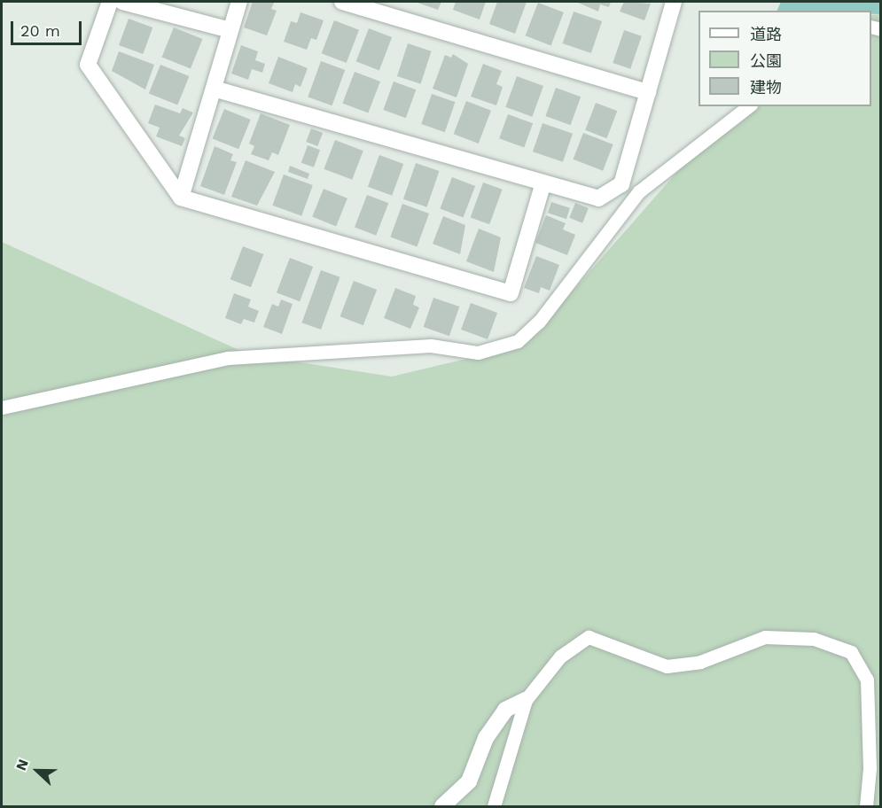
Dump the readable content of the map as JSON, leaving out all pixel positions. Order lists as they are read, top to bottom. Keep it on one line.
{"legend":["道路","公園","建物"],"scale_bar":"20 m","north":"left"}
